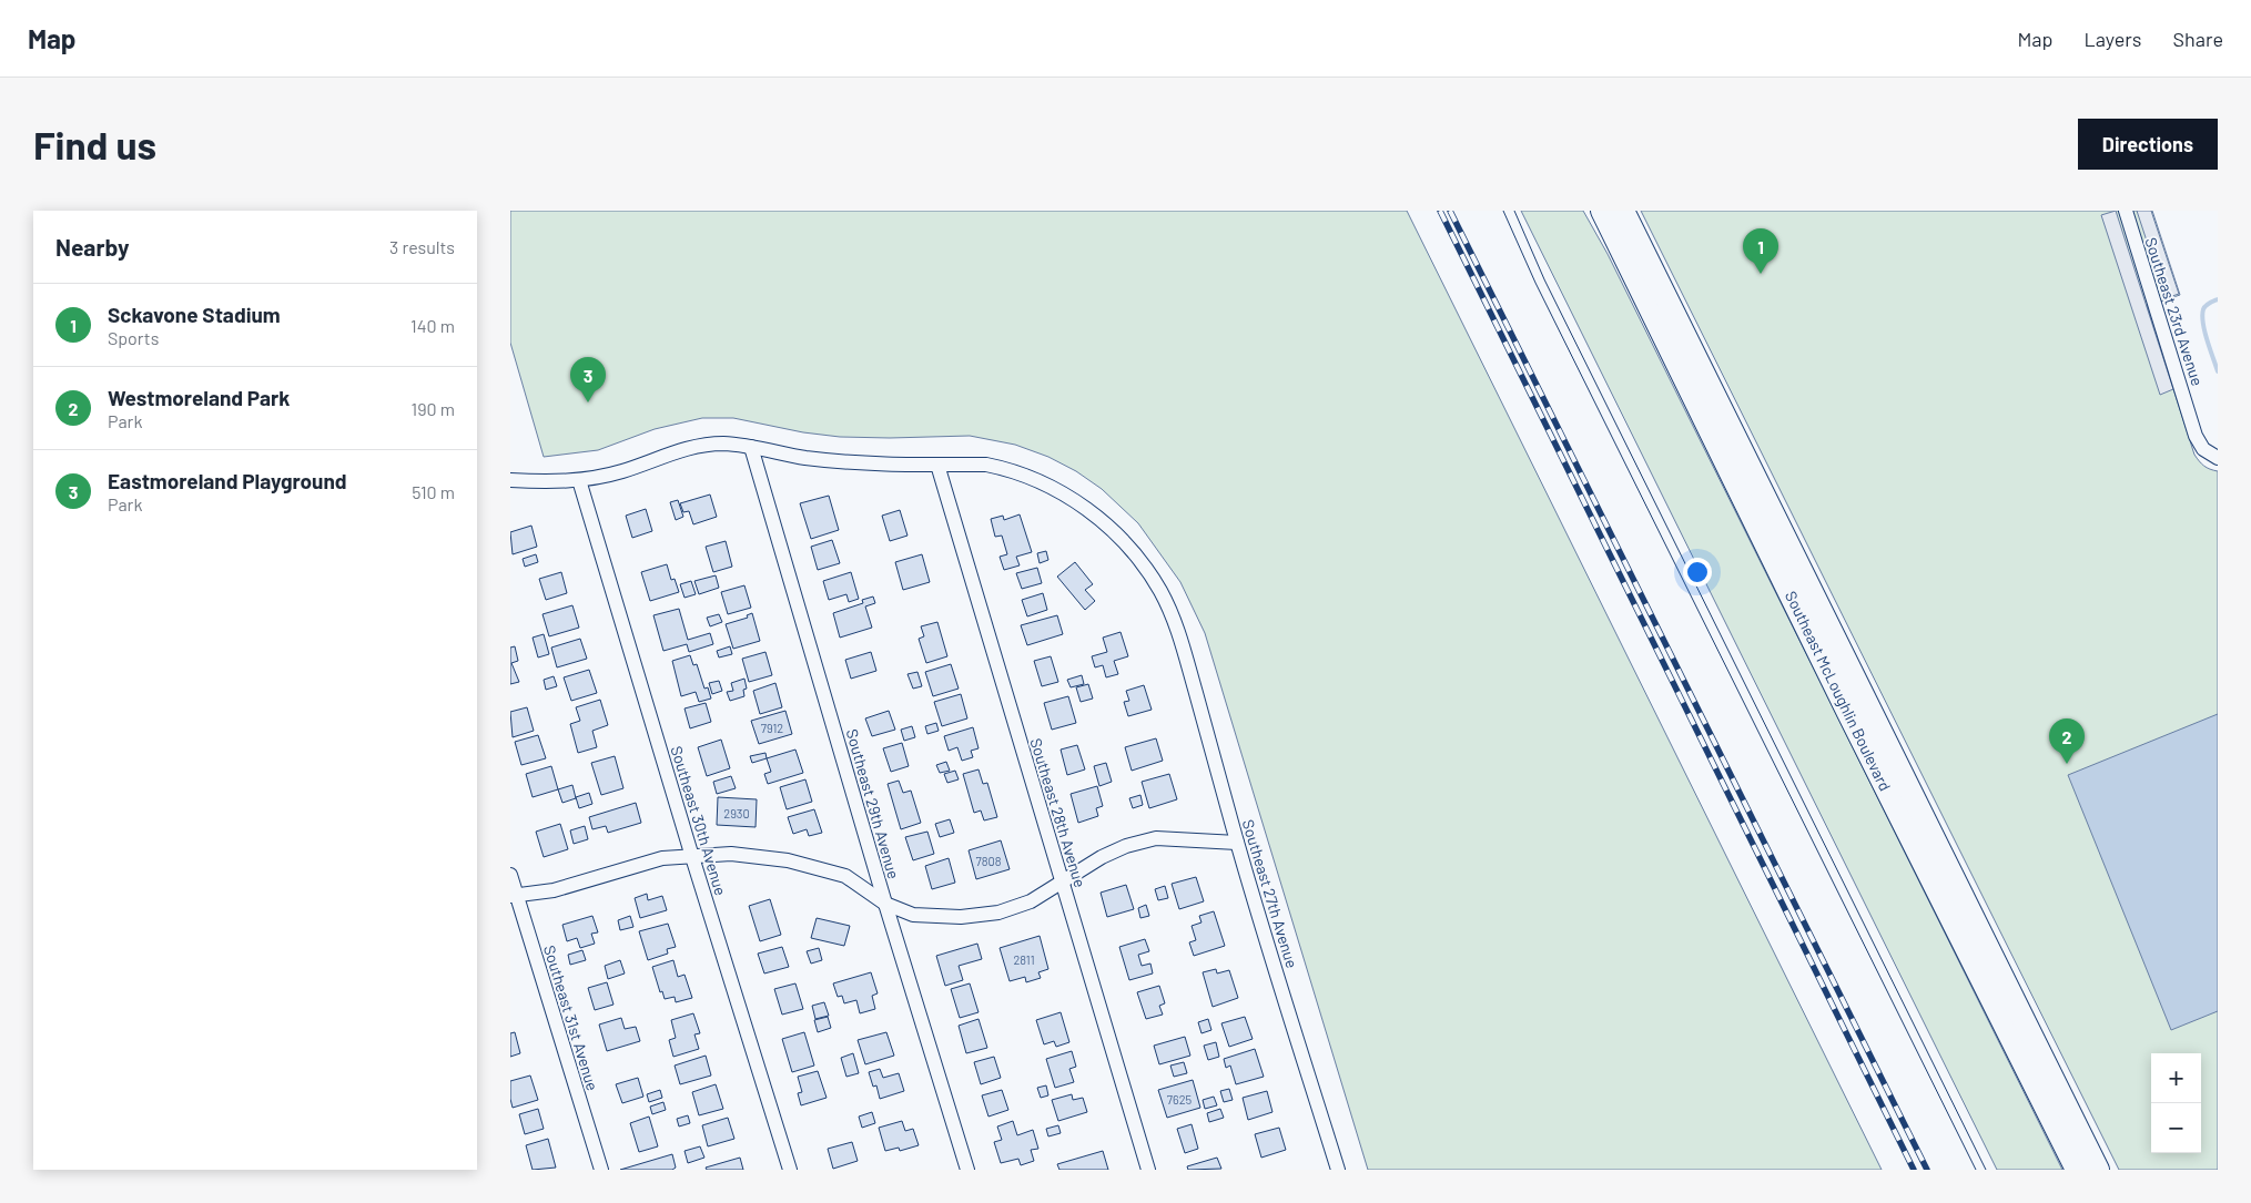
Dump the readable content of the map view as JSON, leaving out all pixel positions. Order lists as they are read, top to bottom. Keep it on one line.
{"streets":{"highway":["Southeast McLoughlin Boulevard"],"street":["Southeast 23rd Avenue","Southeast 29th Avenue","Southeast 28th Avenue","Southeast 30th Avenue","Southeast 27th Avenue","Southeast 31st Avenue"]},"crossings":[["Southeast 29th Avenue","Southeast 27th Avenue"],["Southeast 28th Avenue","Southeast 27th Avenue"],["Southeast 30th Avenue","Southeast 27th Avenue"]],"house_numbers":["7912","2930","7808","2811","7625"],"page":{"header":"Map","nav":["Map","Layers","Share"],"buttons":"Directions","title":"Find us","heading":["Nearby","3 results"],"pins":["1","3","2"],"list":[{"mark":"1","name":"Sckavone Stadium","note":"Sports","value":"140 m"},{"mark":"2","name":"Westmoreland Park","note":"Park","value":"190 m"},{"mark":"3","name":"Eastmoreland Playground","note":"Park","value":"510 m"}],"map_buttons":["+","−"]}}
